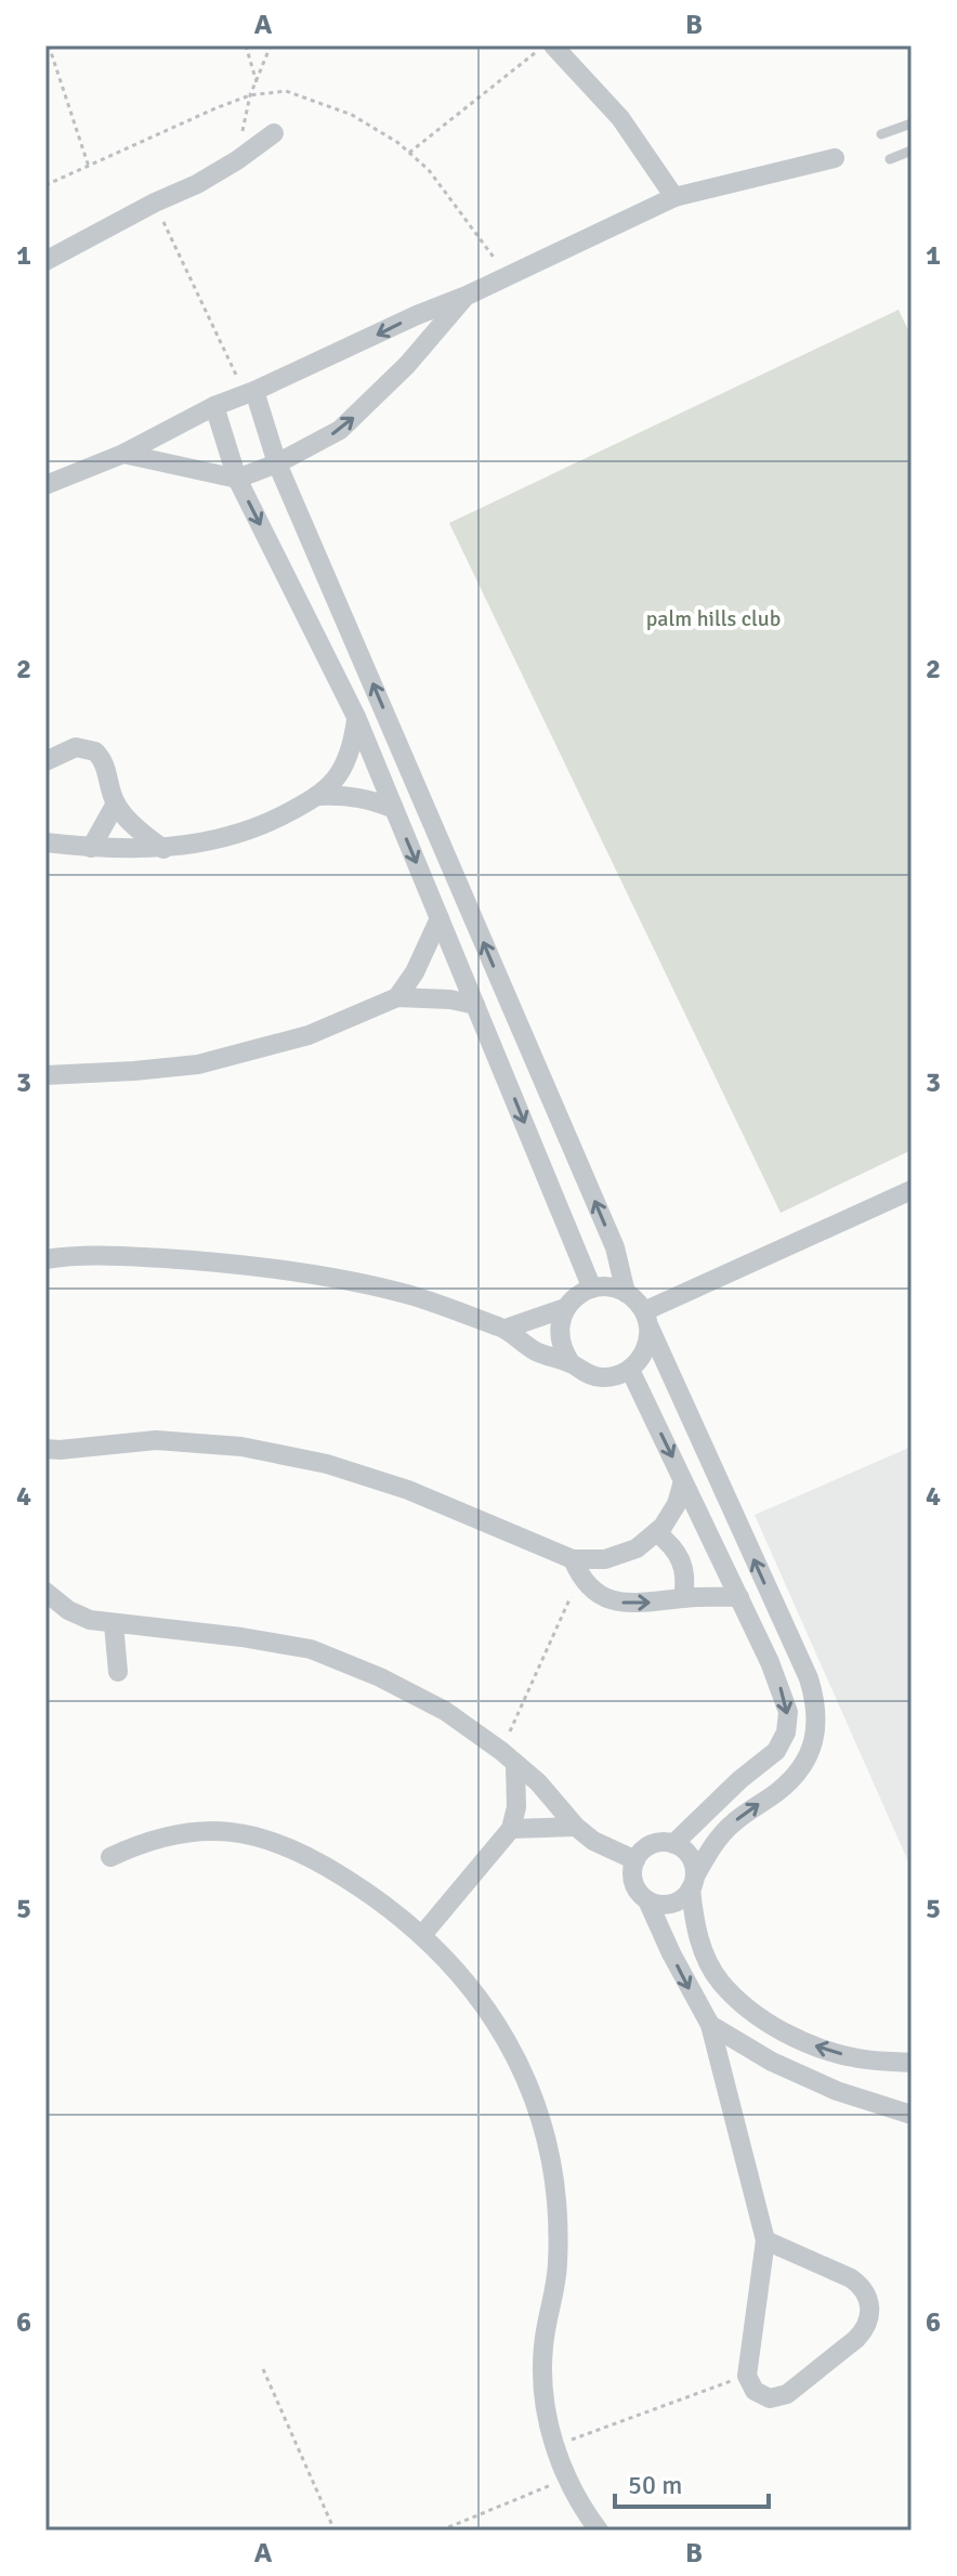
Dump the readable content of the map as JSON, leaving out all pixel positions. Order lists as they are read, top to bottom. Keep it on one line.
{"parks":["palm hills club"],"scale_bar":"50 m","grid":{"columns":["A","B"],"rows":["1","2","3","4","5","6"]}}
